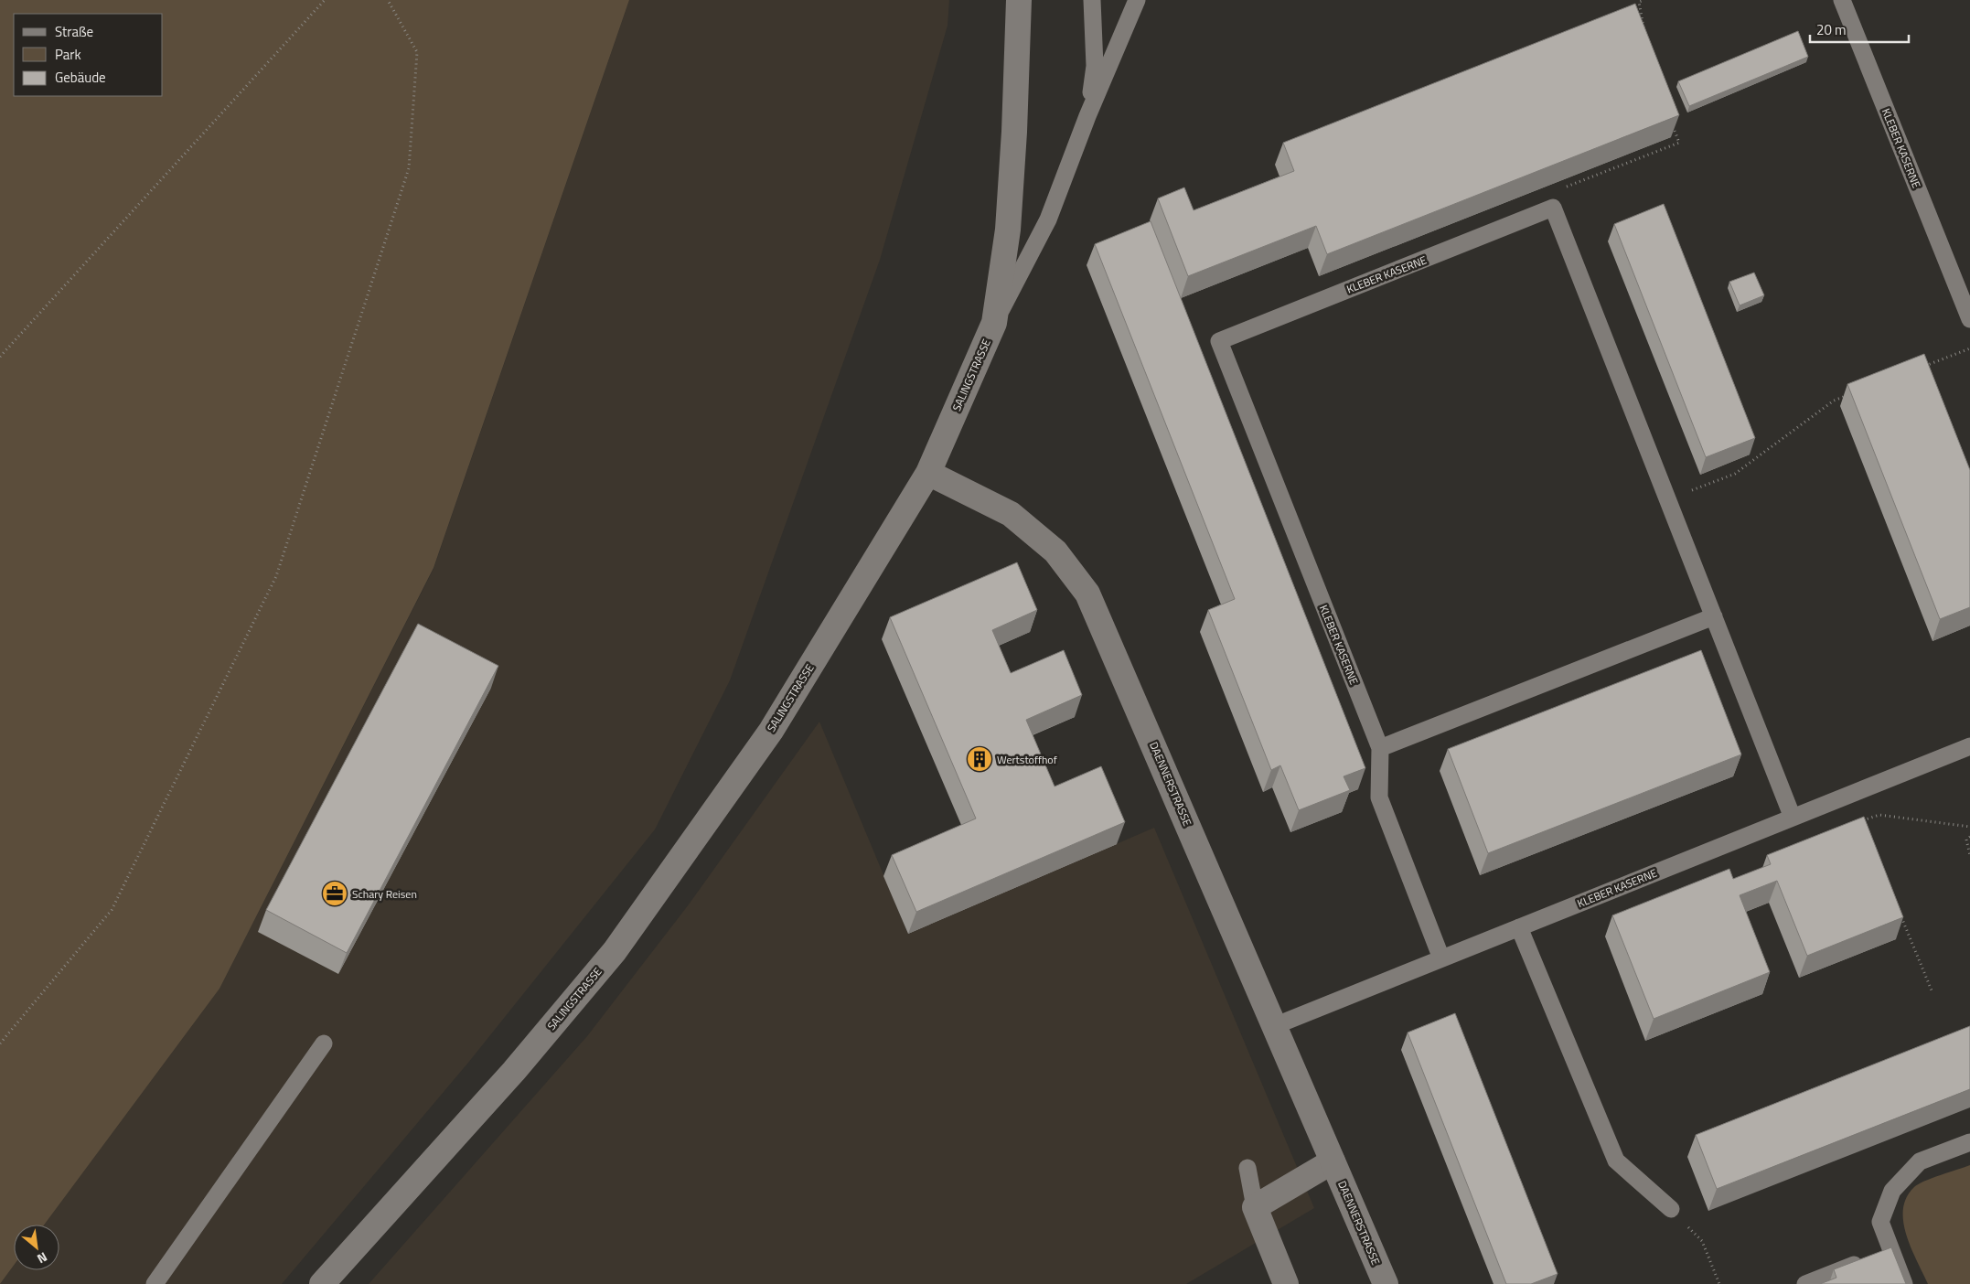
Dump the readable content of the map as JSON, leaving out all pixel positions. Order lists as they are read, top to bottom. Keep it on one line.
{"streets":{"street":["SALINGSTRASSE","DAENNERSTRASSE"],"lane":["KLEBER KASERNE"]},"crossings":[["KLEBER KASERNE","DAENNERSTRASSE"],["SALINGSTRASSE","DAENNERSTRASSE"]],"places":{"building":["Wertstoffhof"],"office":["Schary Reisen"]},"legend":["Straße","Park","Gebäude"],"scale_bar":"20 m","north":"bottom right"}
